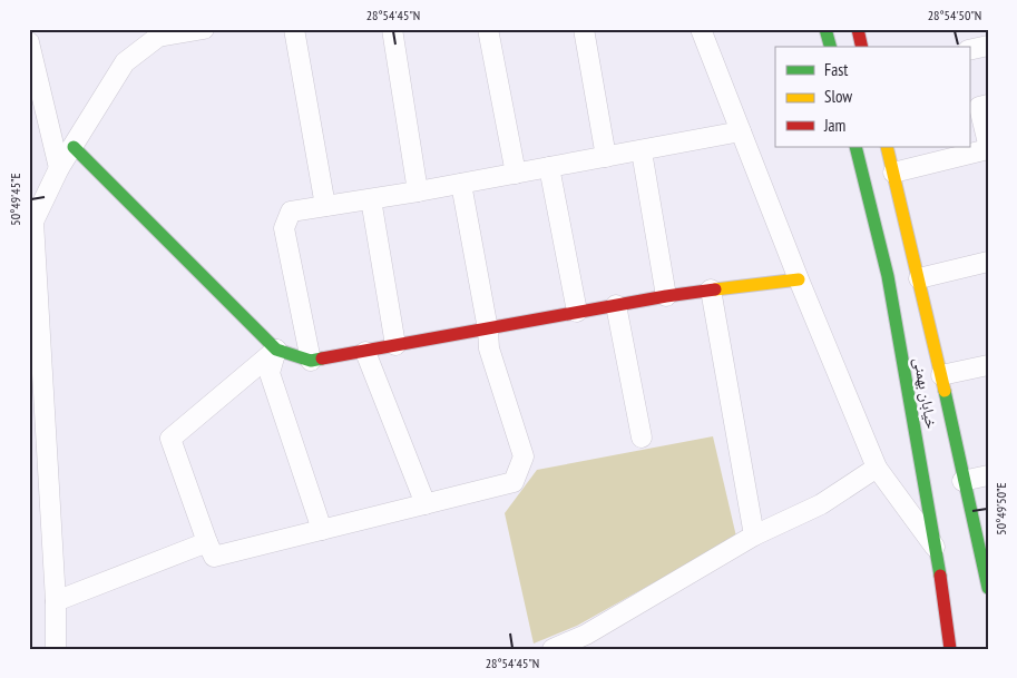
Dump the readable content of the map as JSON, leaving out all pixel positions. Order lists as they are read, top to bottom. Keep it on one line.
{"streets":{"street":["خیابان بهمنی"]},"legend":["Fast","Slow","Jam"],"coordinates":["28°54'45\"N","28°54'50\"N","50°49'45\"E","50°49'50\"E"]}
